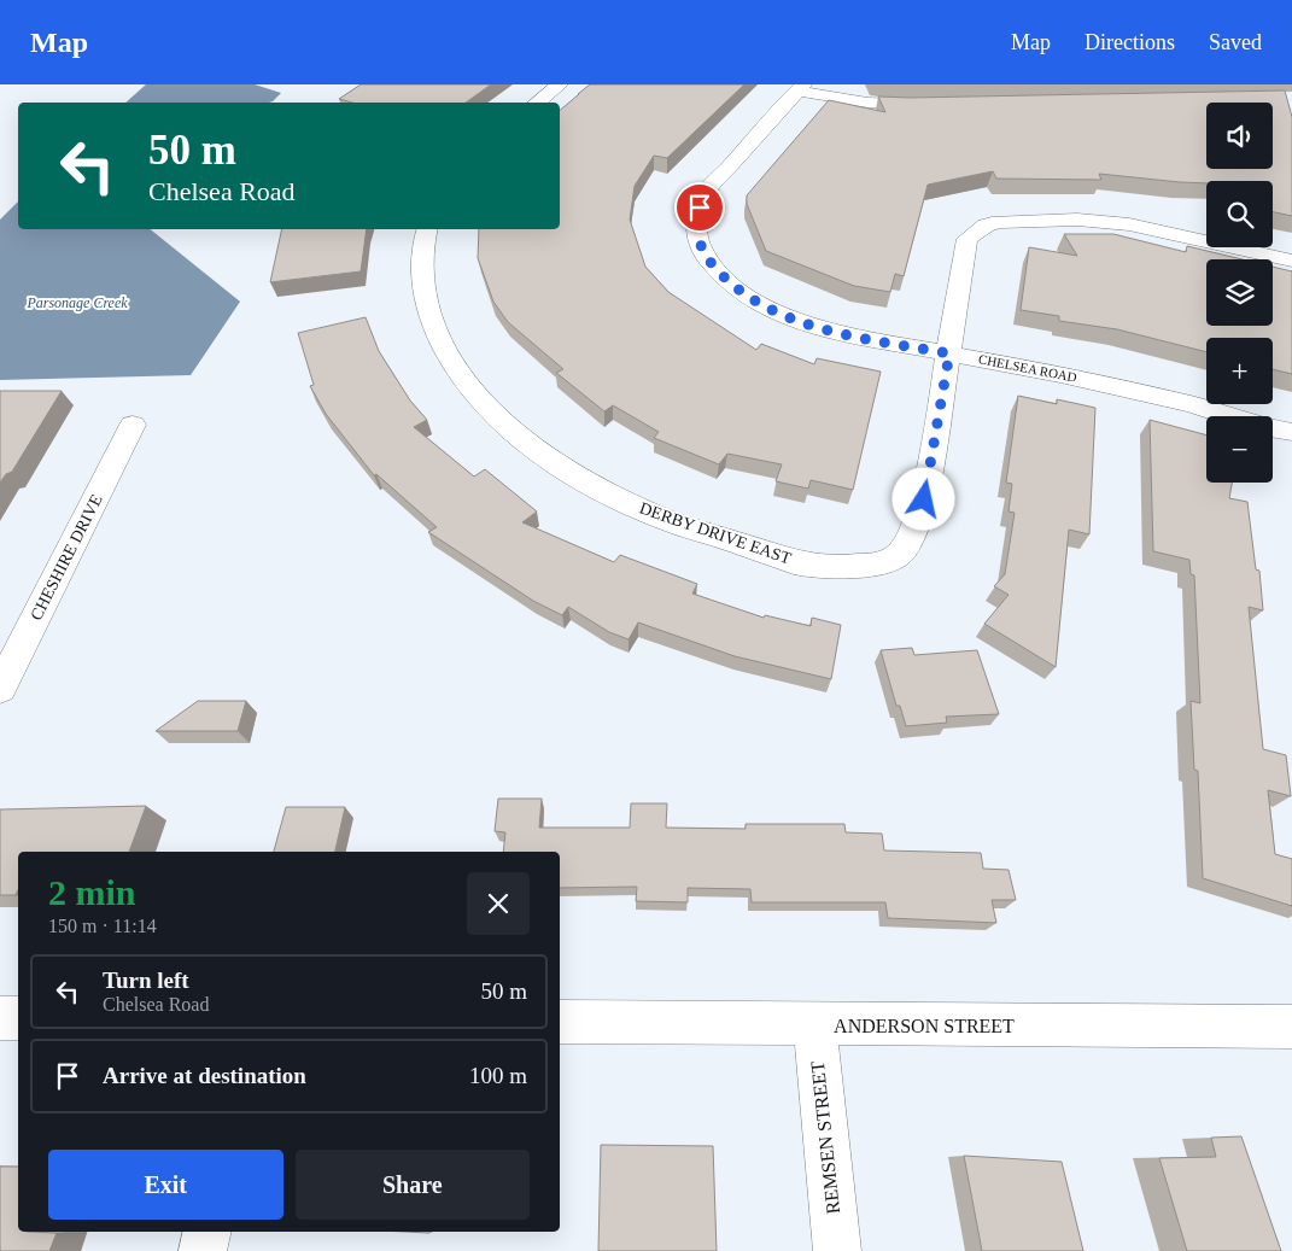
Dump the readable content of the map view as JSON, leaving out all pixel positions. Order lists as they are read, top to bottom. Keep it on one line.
{"streets":{"street":["CHELSEA ROAD","DERBY DRIVE EAST","CHESHIRE DRIVE","ANDERSON STREET","REMSEN STREET"]},"crossings":[["CHELSEA ROAD","DERBY DRIVE EAST"],["ANDERSON STREET","REMSEN STREET"]],"water":["Parsonage Creek"],"page":{"header":"Map","nav":["Map","Directions","Saved"],"map_buttons":["+","−"],"turn":["50 m","Chelsea Road"],"heading":["2 min","150 m · 11:14"],"list":[{"name":"Turn left","note":"Chelsea Road","value":"50 m"},{"name":"Arrive at destination","value":"100 m"}],"buttons":["Exit","Share"]}}
